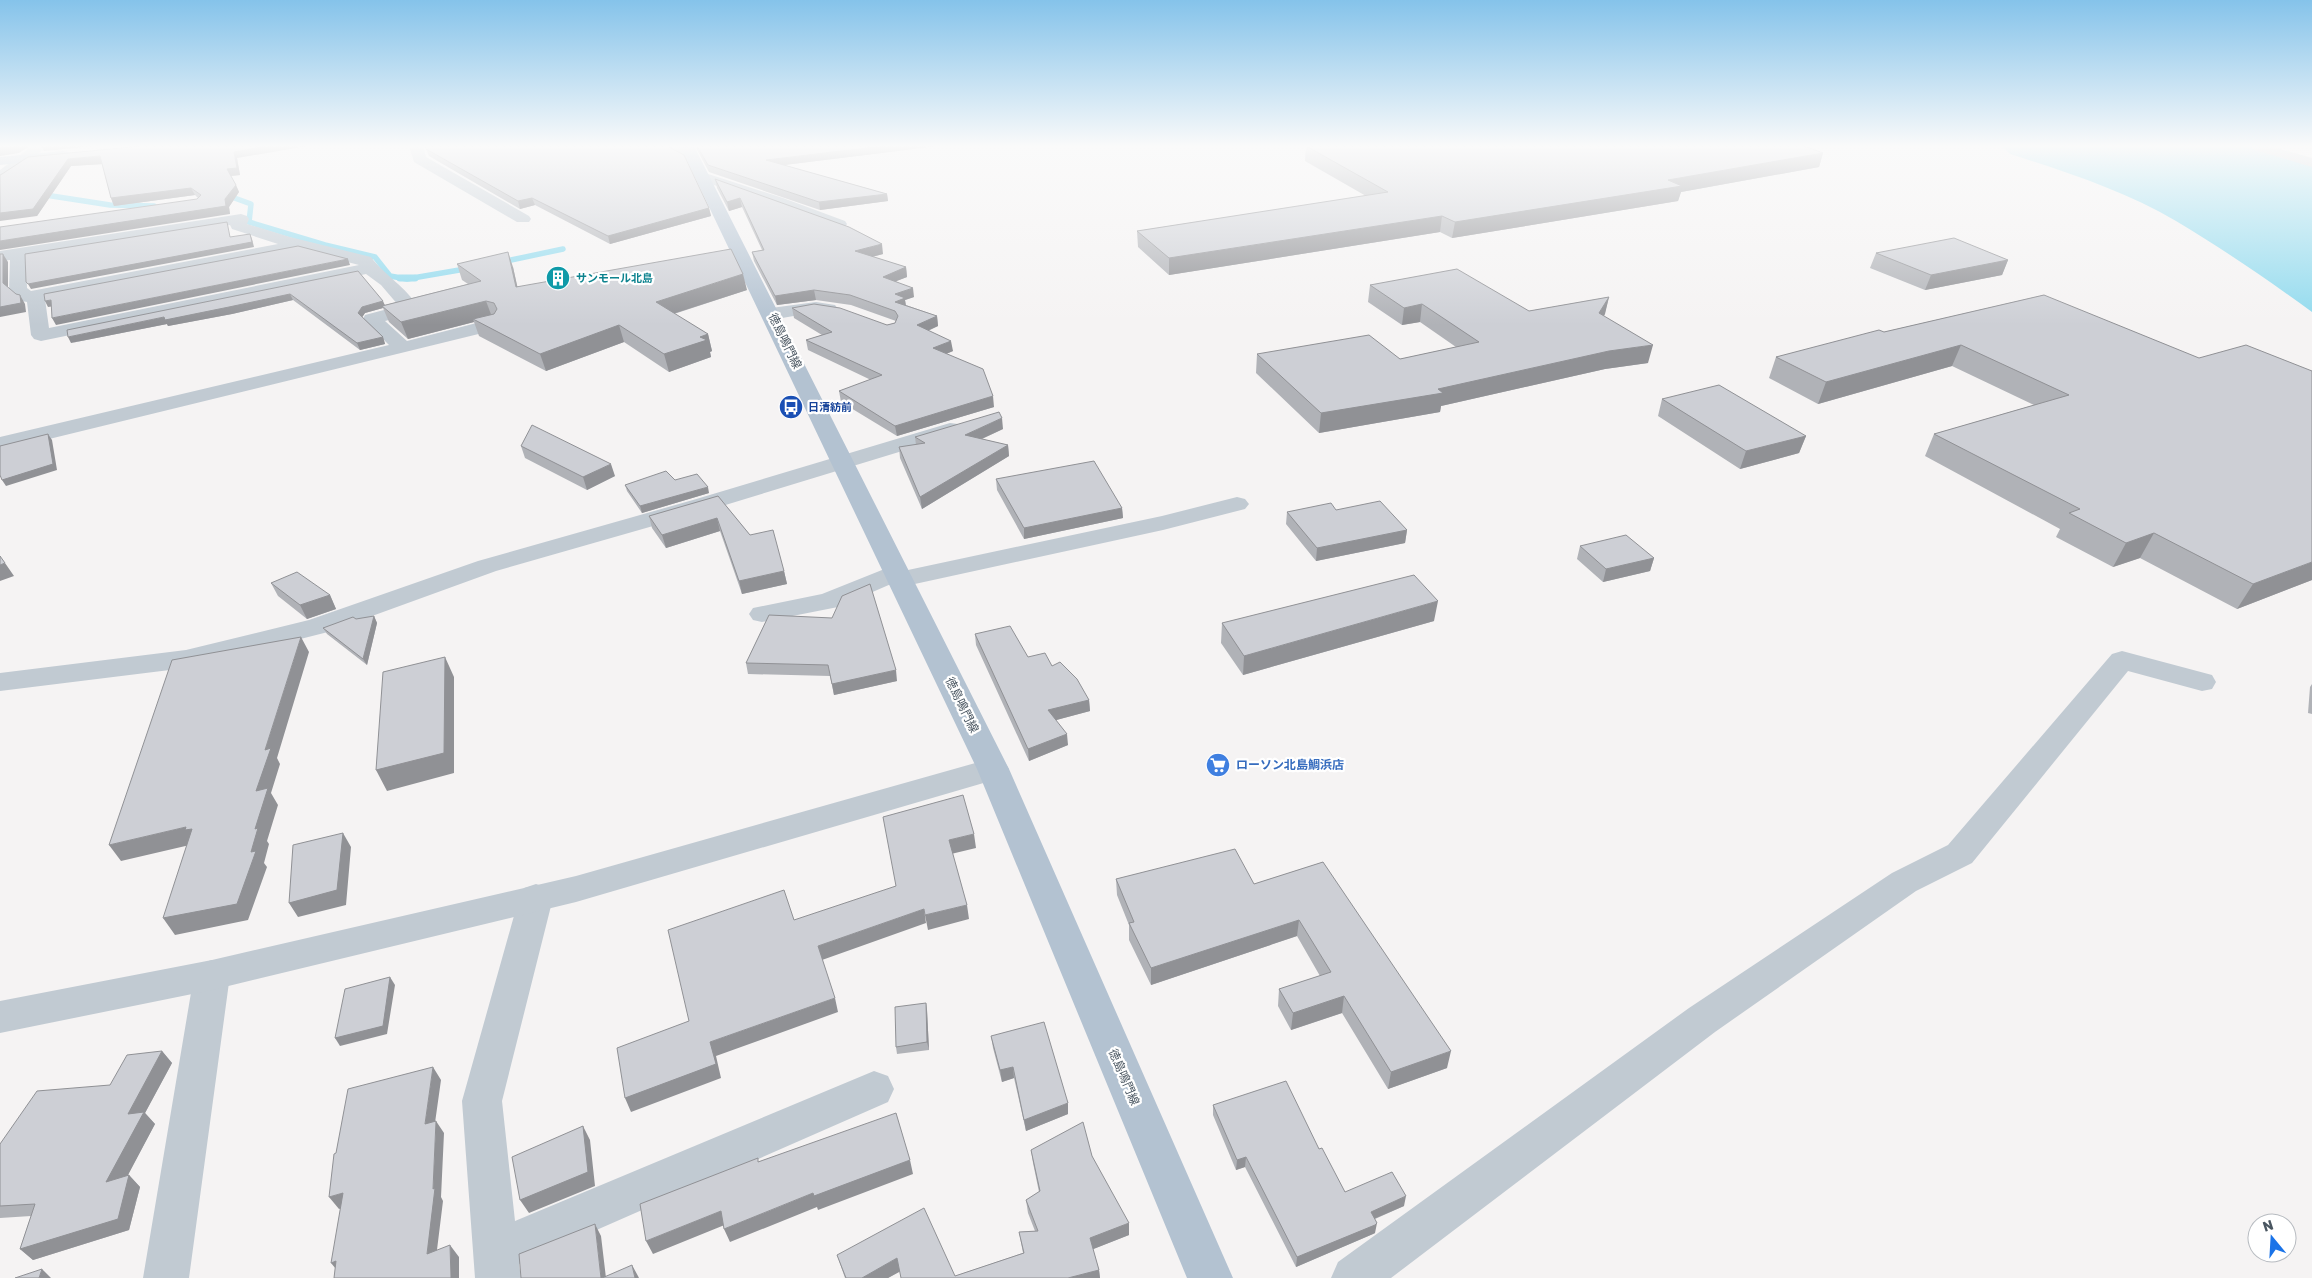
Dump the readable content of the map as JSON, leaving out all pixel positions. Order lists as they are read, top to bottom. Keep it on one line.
{"streets":{"main road":["徳島鳴門線"]},"places":{"building":["サンモール北島"],"bus stop":["日清紡前"],"supermarket":["ローソン北島鯛浜店"]},"north":"top"}
